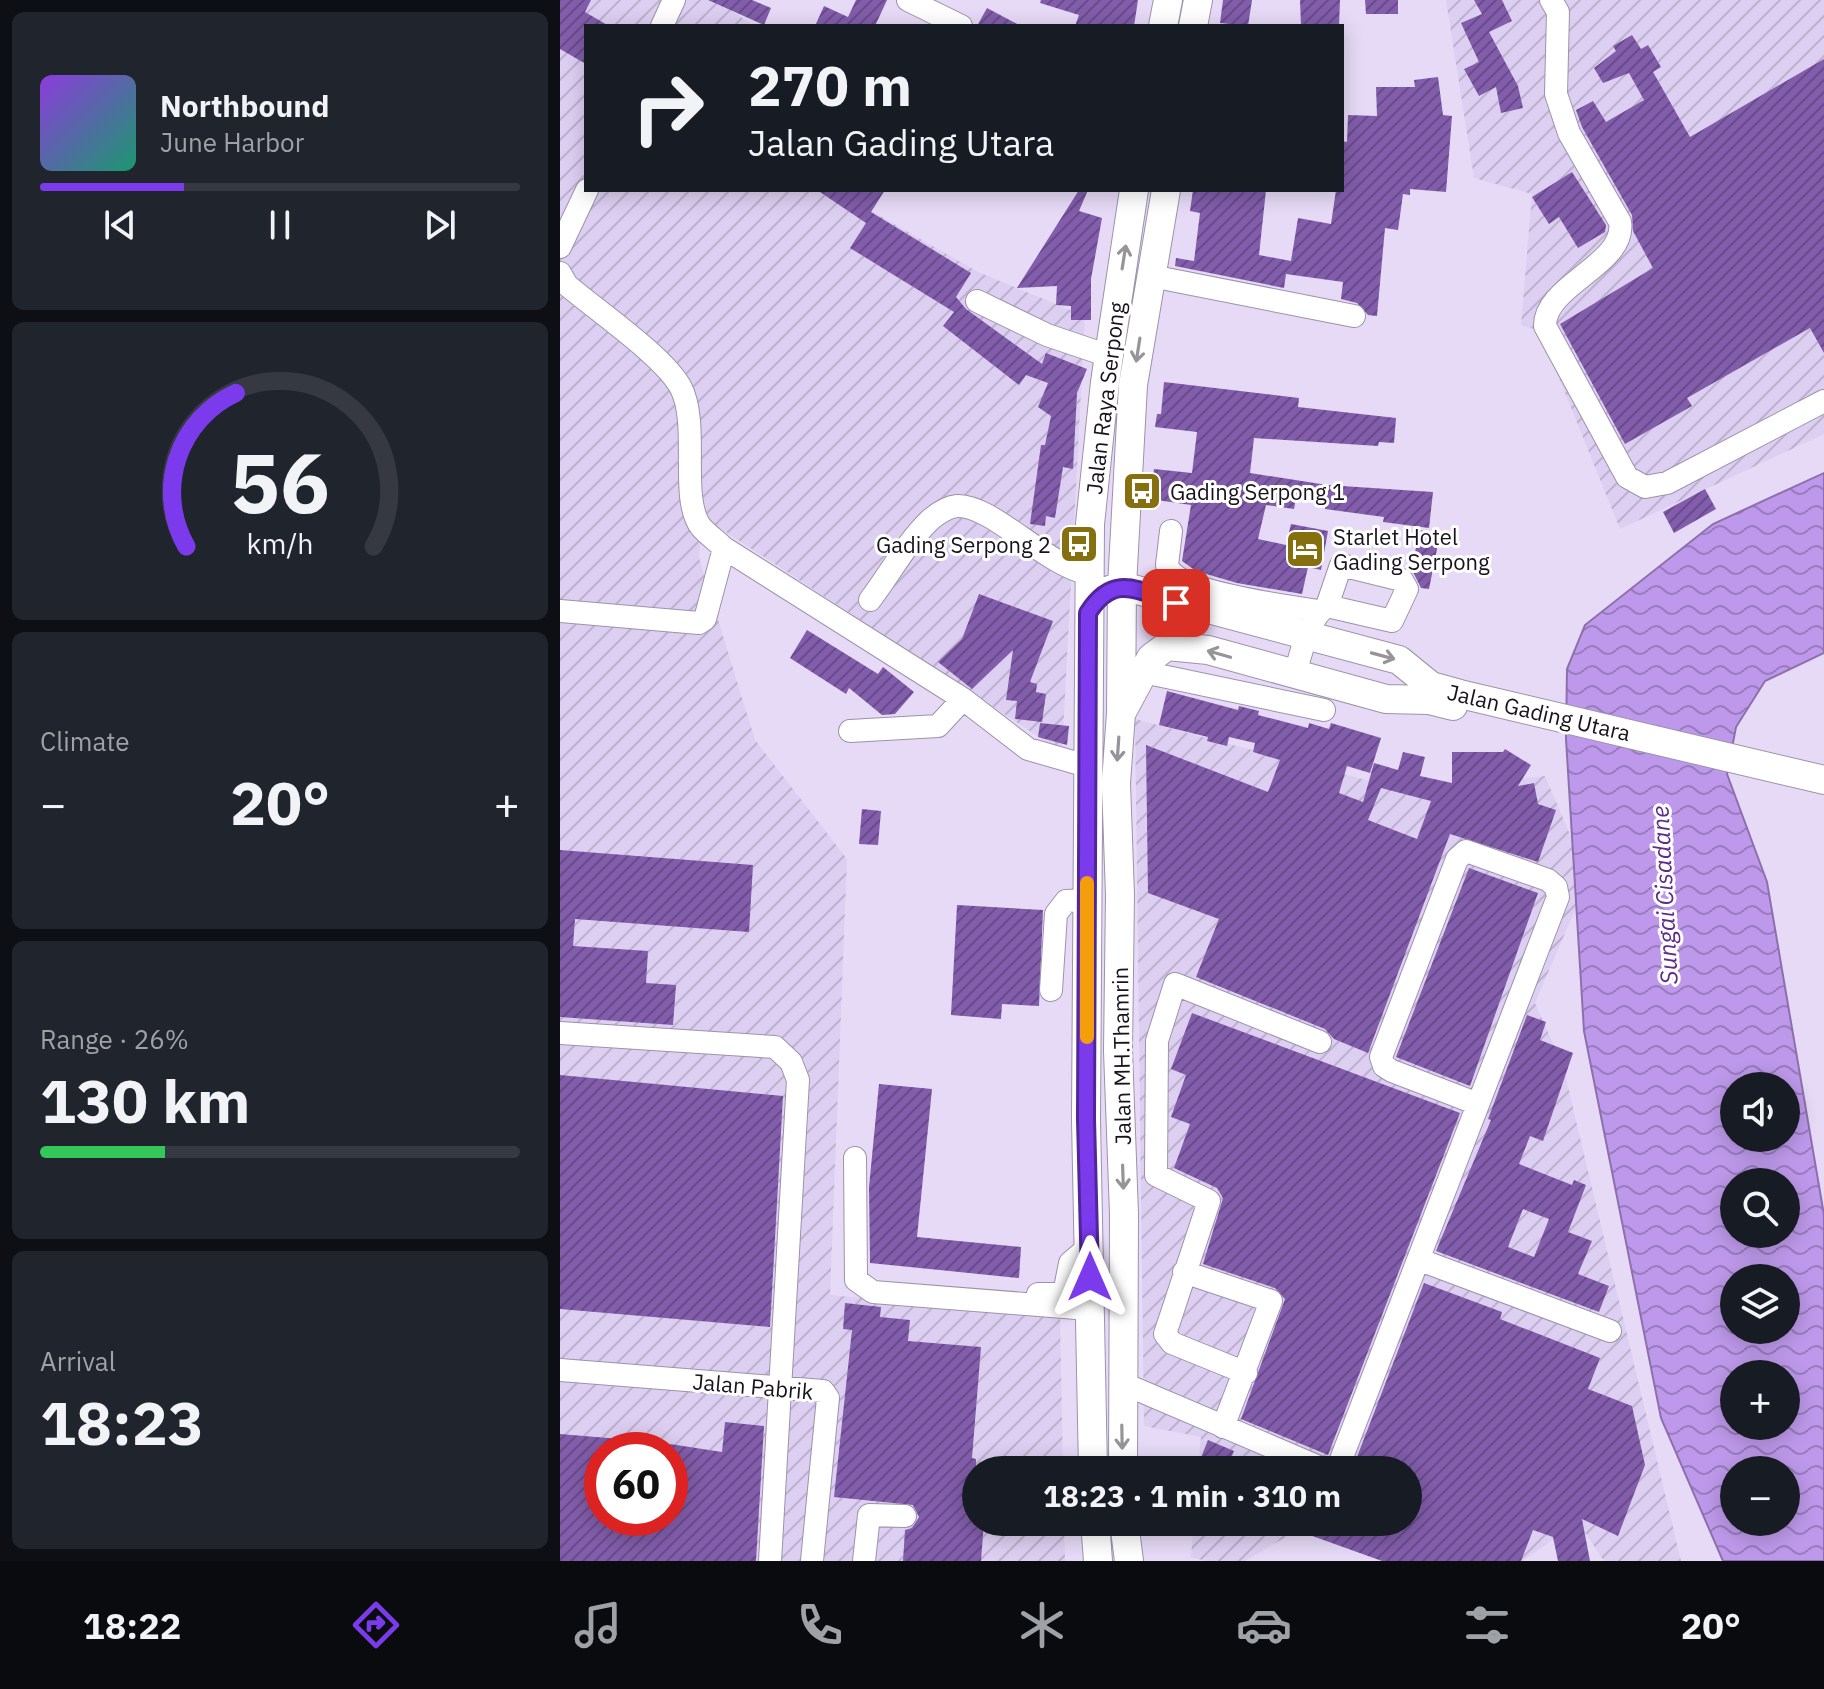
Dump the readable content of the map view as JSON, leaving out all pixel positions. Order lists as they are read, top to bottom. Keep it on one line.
{"streets":{"main road":["Jalan Raya Serpong","Jalan Gading Utara","Jalan MH.Thamrin"],"street":["Jalan Pabrik"]},"crossings":[["Jalan Raya Serpong","Jalan Gading Utara"],["Jalan Raya Serpong","Jalan MH.Thamrin"],["Jalan Gading Utara","Jalan MH.Thamrin"]],"one_way":["Jalan MH.Thamrin"],"water":["Sungai Cisadane"],"places":{"bus stop":["Gading Serpong 1","Gading Serpong 2"],"hotel":["Starlet Hotel Gading Serpong"]},"page":{"turn":["270 m","Jalan Gading Utara"],"song":["Northbound","June Harbor"],"tile":["Climate",["Range · 26%","130 km"],["Arrival","18:23"]],"heat":["−","20°","+"],"map_buttons":["+","−"],"limit":"60","trip":"18:23 · 1 min · 310 m","tabs":["18:22","20°"],"gauge":["56","km/h"]}}
